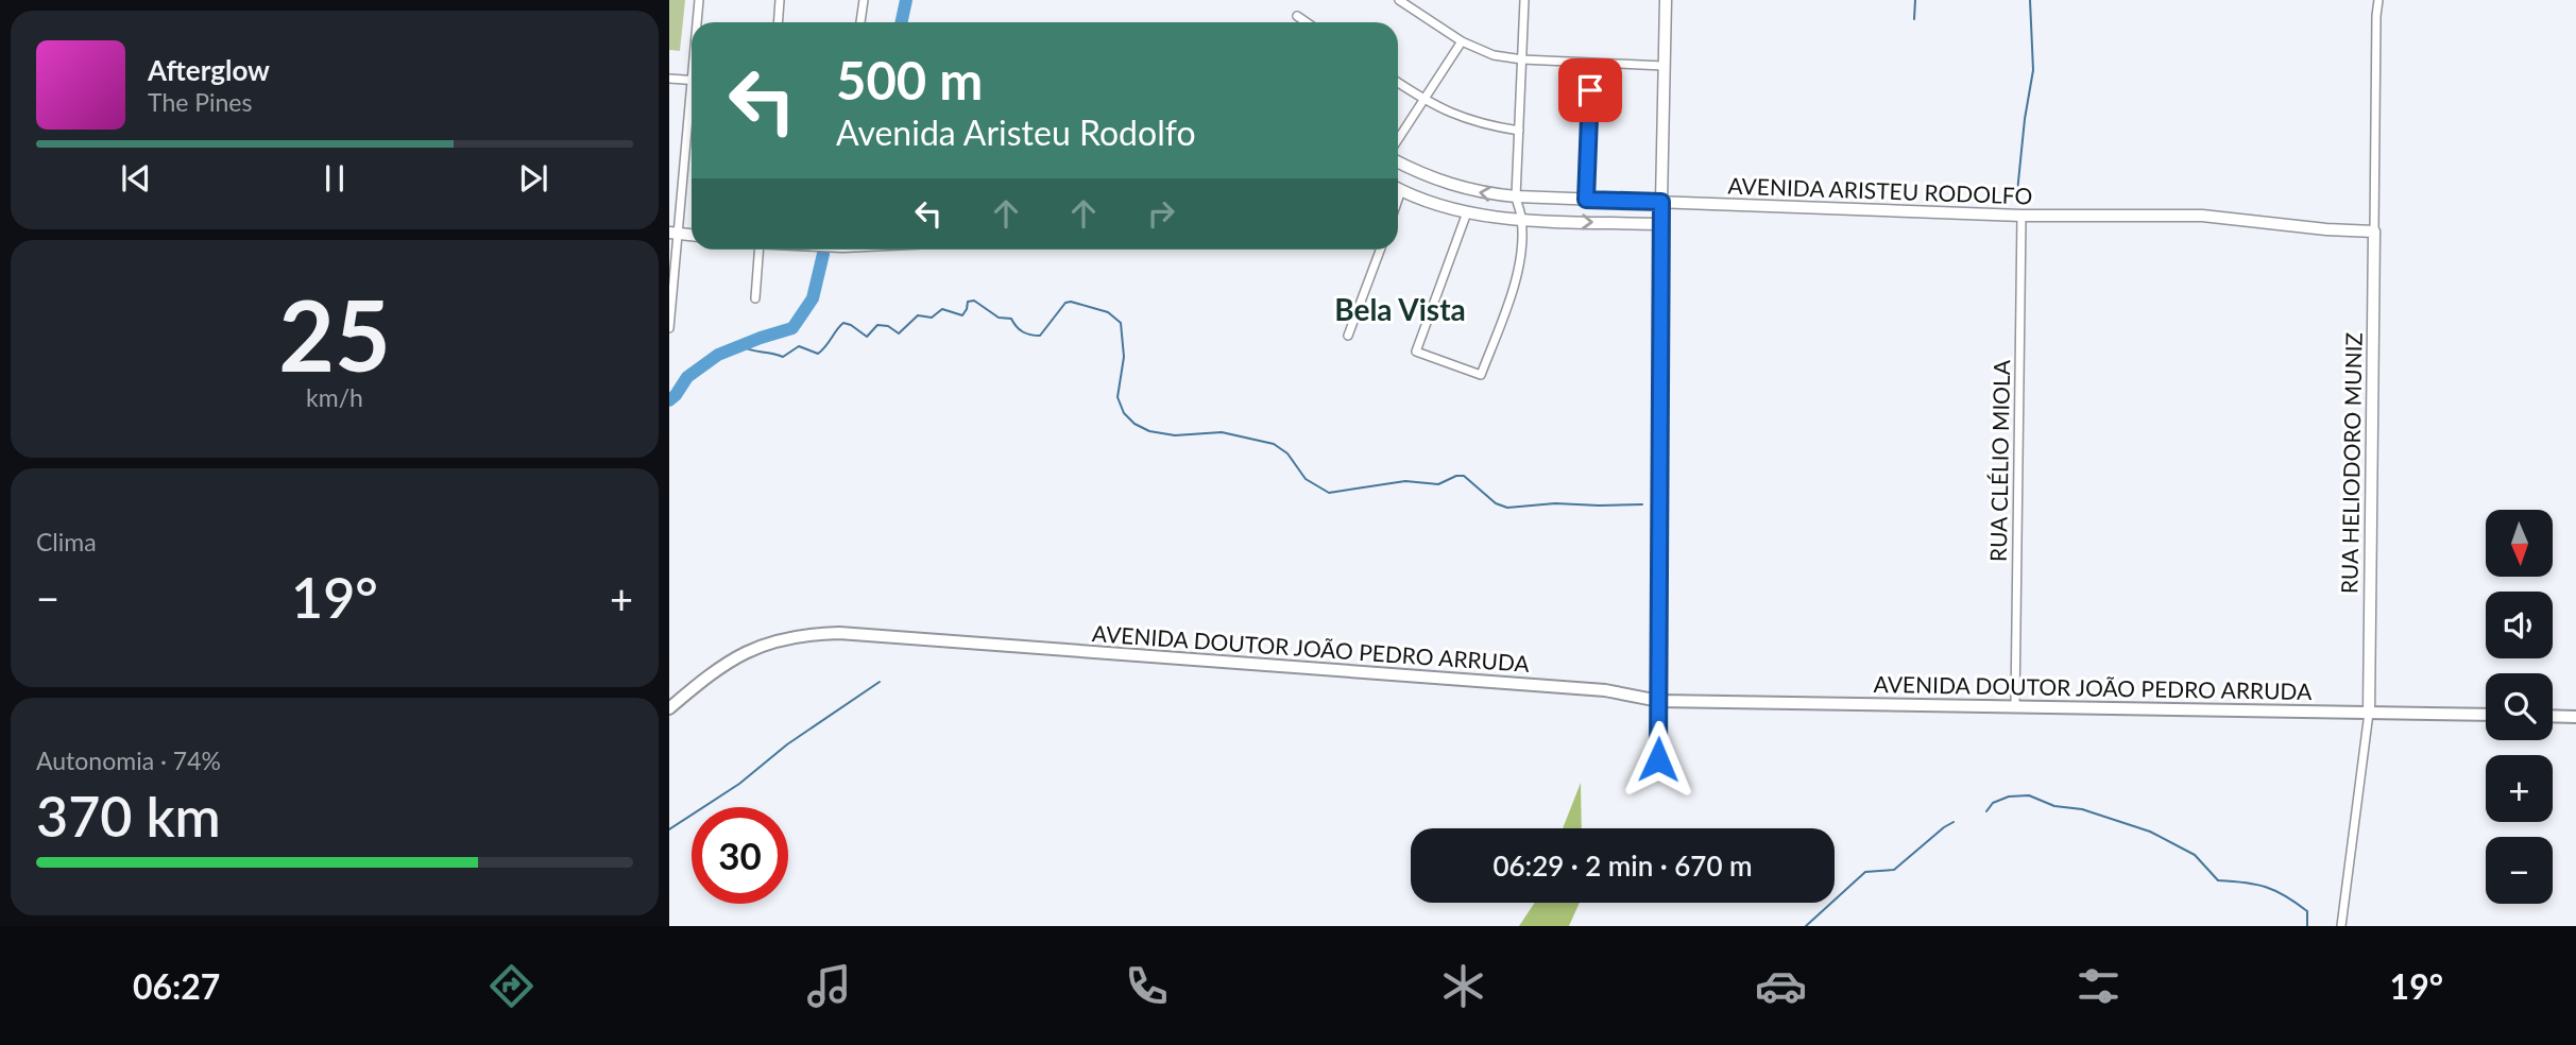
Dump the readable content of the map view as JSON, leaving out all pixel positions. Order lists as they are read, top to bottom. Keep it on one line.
{"streets":{"main road":["AVENIDA DOUTOR JOÃO PEDRO ARRUDA"],"street":["AVENIDA ARISTEU RODOLFO","RUA CLÉLIO MIOLA","RUA HELIODORO MUNIZ"]},"crossings":[["AVENIDA ARISTEU RODOLFO","RUA CLÉLIO MIOLA"],["AVENIDA ARISTEU RODOLFO","RUA HELIODORO MUNIZ"],["RUA CLÉLIO MIOLA","AVENIDA DOUTOR JOÃO PEDRO ARRUDA"],["RUA HELIODORO MUNIZ","AVENIDA DOUTOR JOÃO PEDRO ARRUDA"]],"districts":["Bela Vista"],"north":"bottom","page":{"turn":["500 m","Avenida Aristeu Rodolfo"],"song":["Afterglow","The Pines"],"tile":[["25","km/h"],"Clima",["Autonomia · 74%","370 km"]],"map_buttons":["+","−"],"heat":["−","19°","+"],"limit":"30","trip":"06:29 · 2 min · 670 m","tabs":["06:27","19°"]}}
